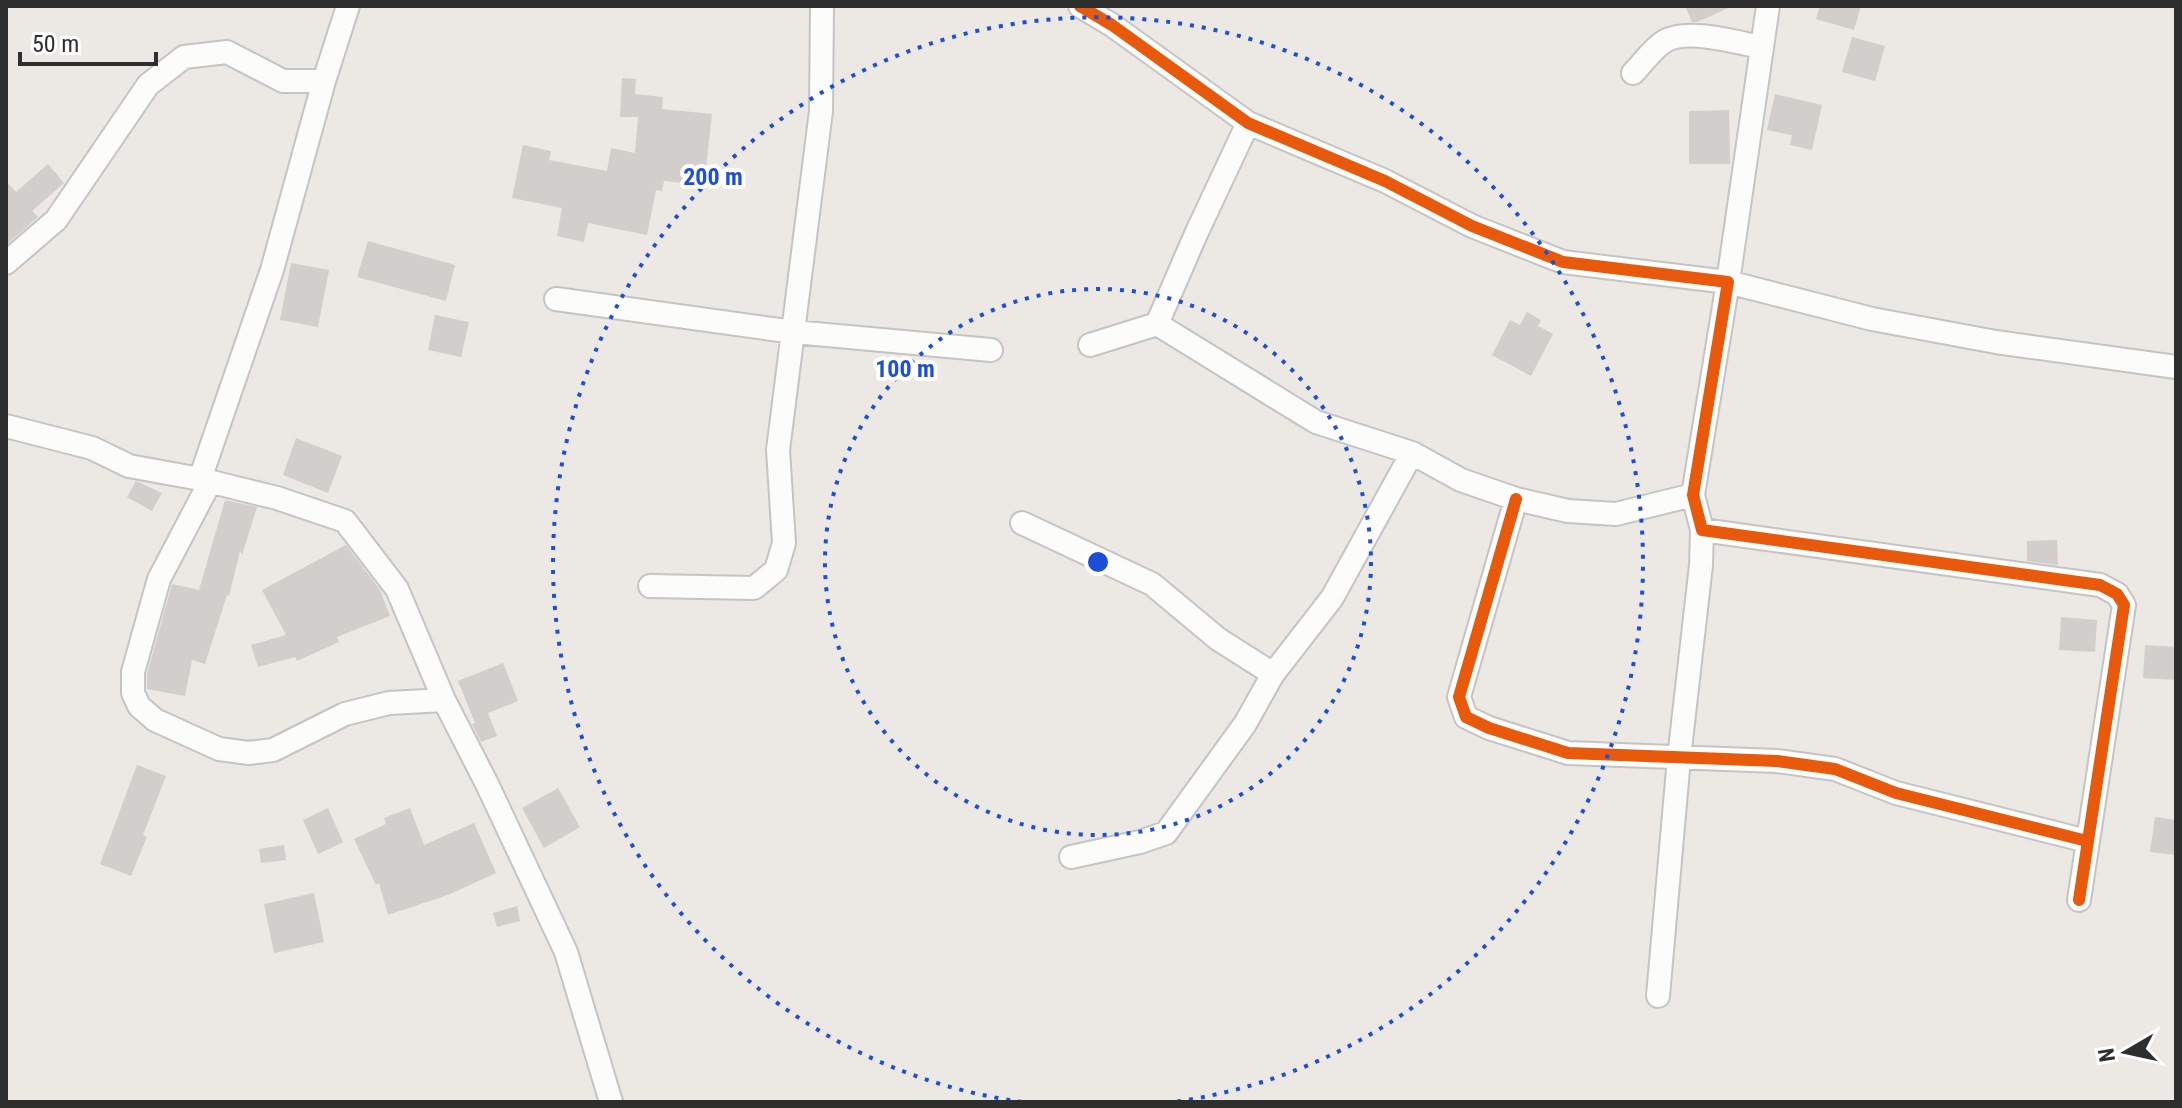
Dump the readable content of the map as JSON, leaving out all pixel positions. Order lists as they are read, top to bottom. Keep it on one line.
{"scale_bar":"50 m","north":"left","rings":["200 m","100 m"]}
